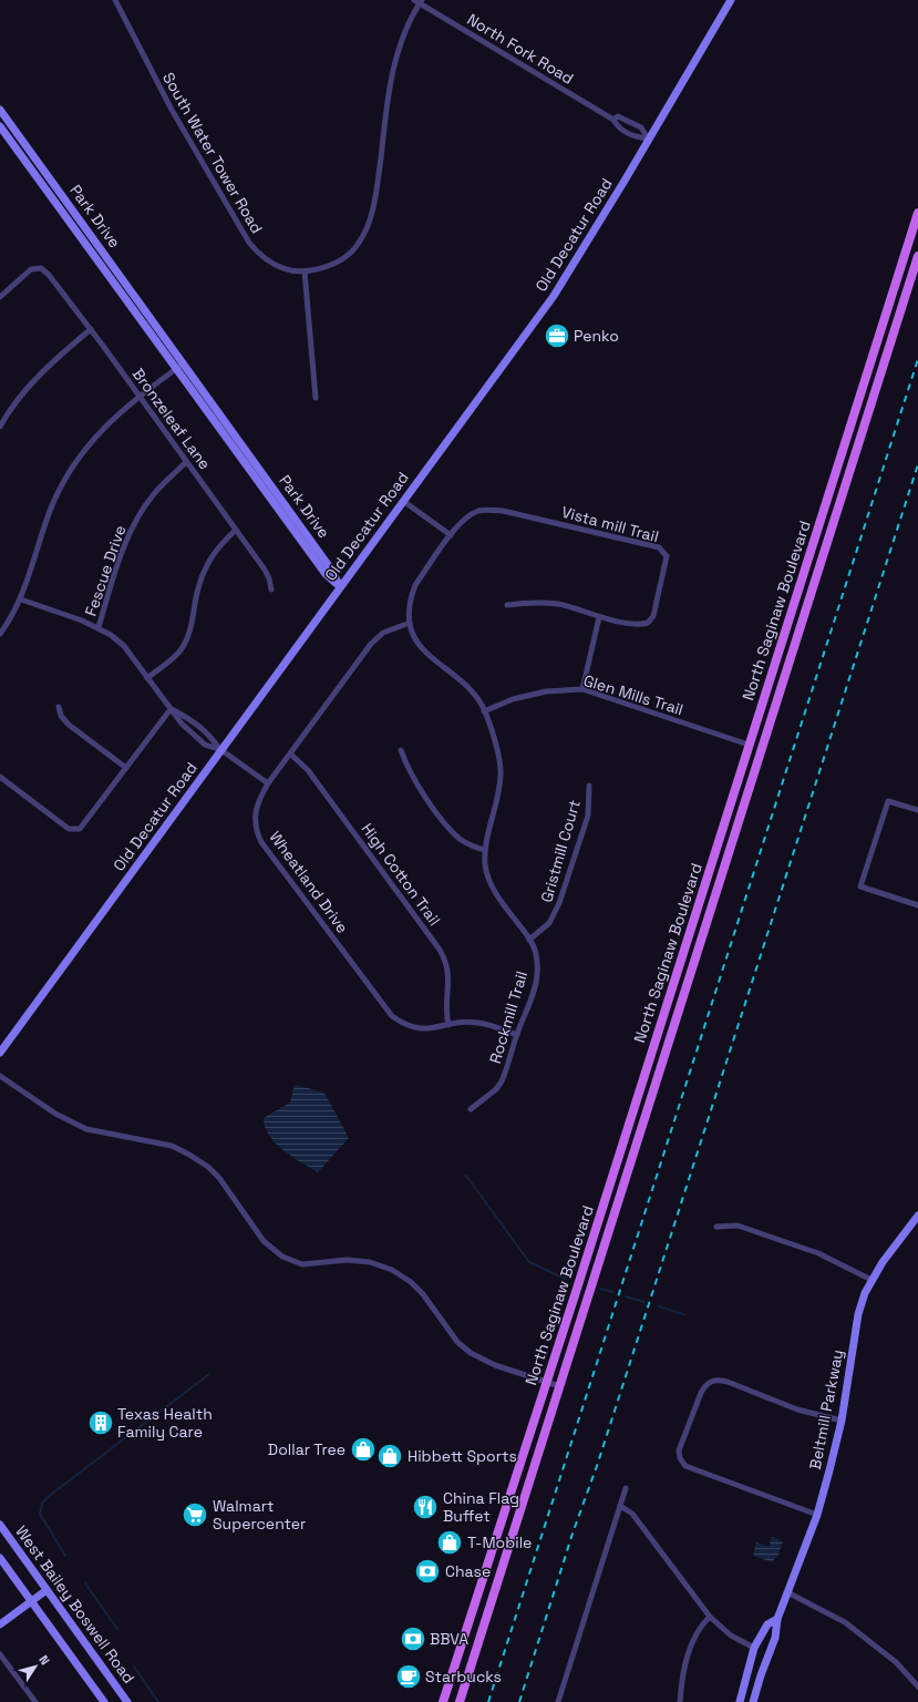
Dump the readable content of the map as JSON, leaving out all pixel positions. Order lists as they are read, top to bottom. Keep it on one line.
{"streets":{"main road":["North Saginaw Boulevard"],"street":["North Fork Road","South Water Tower Road","Park Drive","Old Decatur Road","Bronzeleaf Lane","Vista mill Trail","Fescue Drive","Glen Mills Trail","Gristmill Court","High Cotton Trail","Wheatland Drive","Rockmill Trail","Beltmill Parkway","West Bailey Boswell Road"]},"crossings":[["North Fork Road","South Water Tower Road"],["North Fork Road","Old Decatur Road"],["Park Drive","Old Decatur Road"],["Bronzeleaf Lane","Fescue Drive"],["Vista mill Trail","Rockmill Trail"],["North Saginaw Boulevard","Glen Mills Trail"],["Glen Mills Trail","Rockmill Trail"],["Gristmill Court","Rockmill Trail"],["High Cotton Trail","Wheatland Drive"],["Wheatland Drive","Rockmill Trail"]],"places":{"office":["Penko"],"building":["Texas Health Family Care"],"shop":["Dollar Tree","Hibbett Sports","T-Mobile"],"restaurant":["China Flag Buffet"],"supermarket":["Walmart Supercenter"],"bank":["Chase","BBVA"],"cafe":["Starbucks"]},"north":"top right"}
